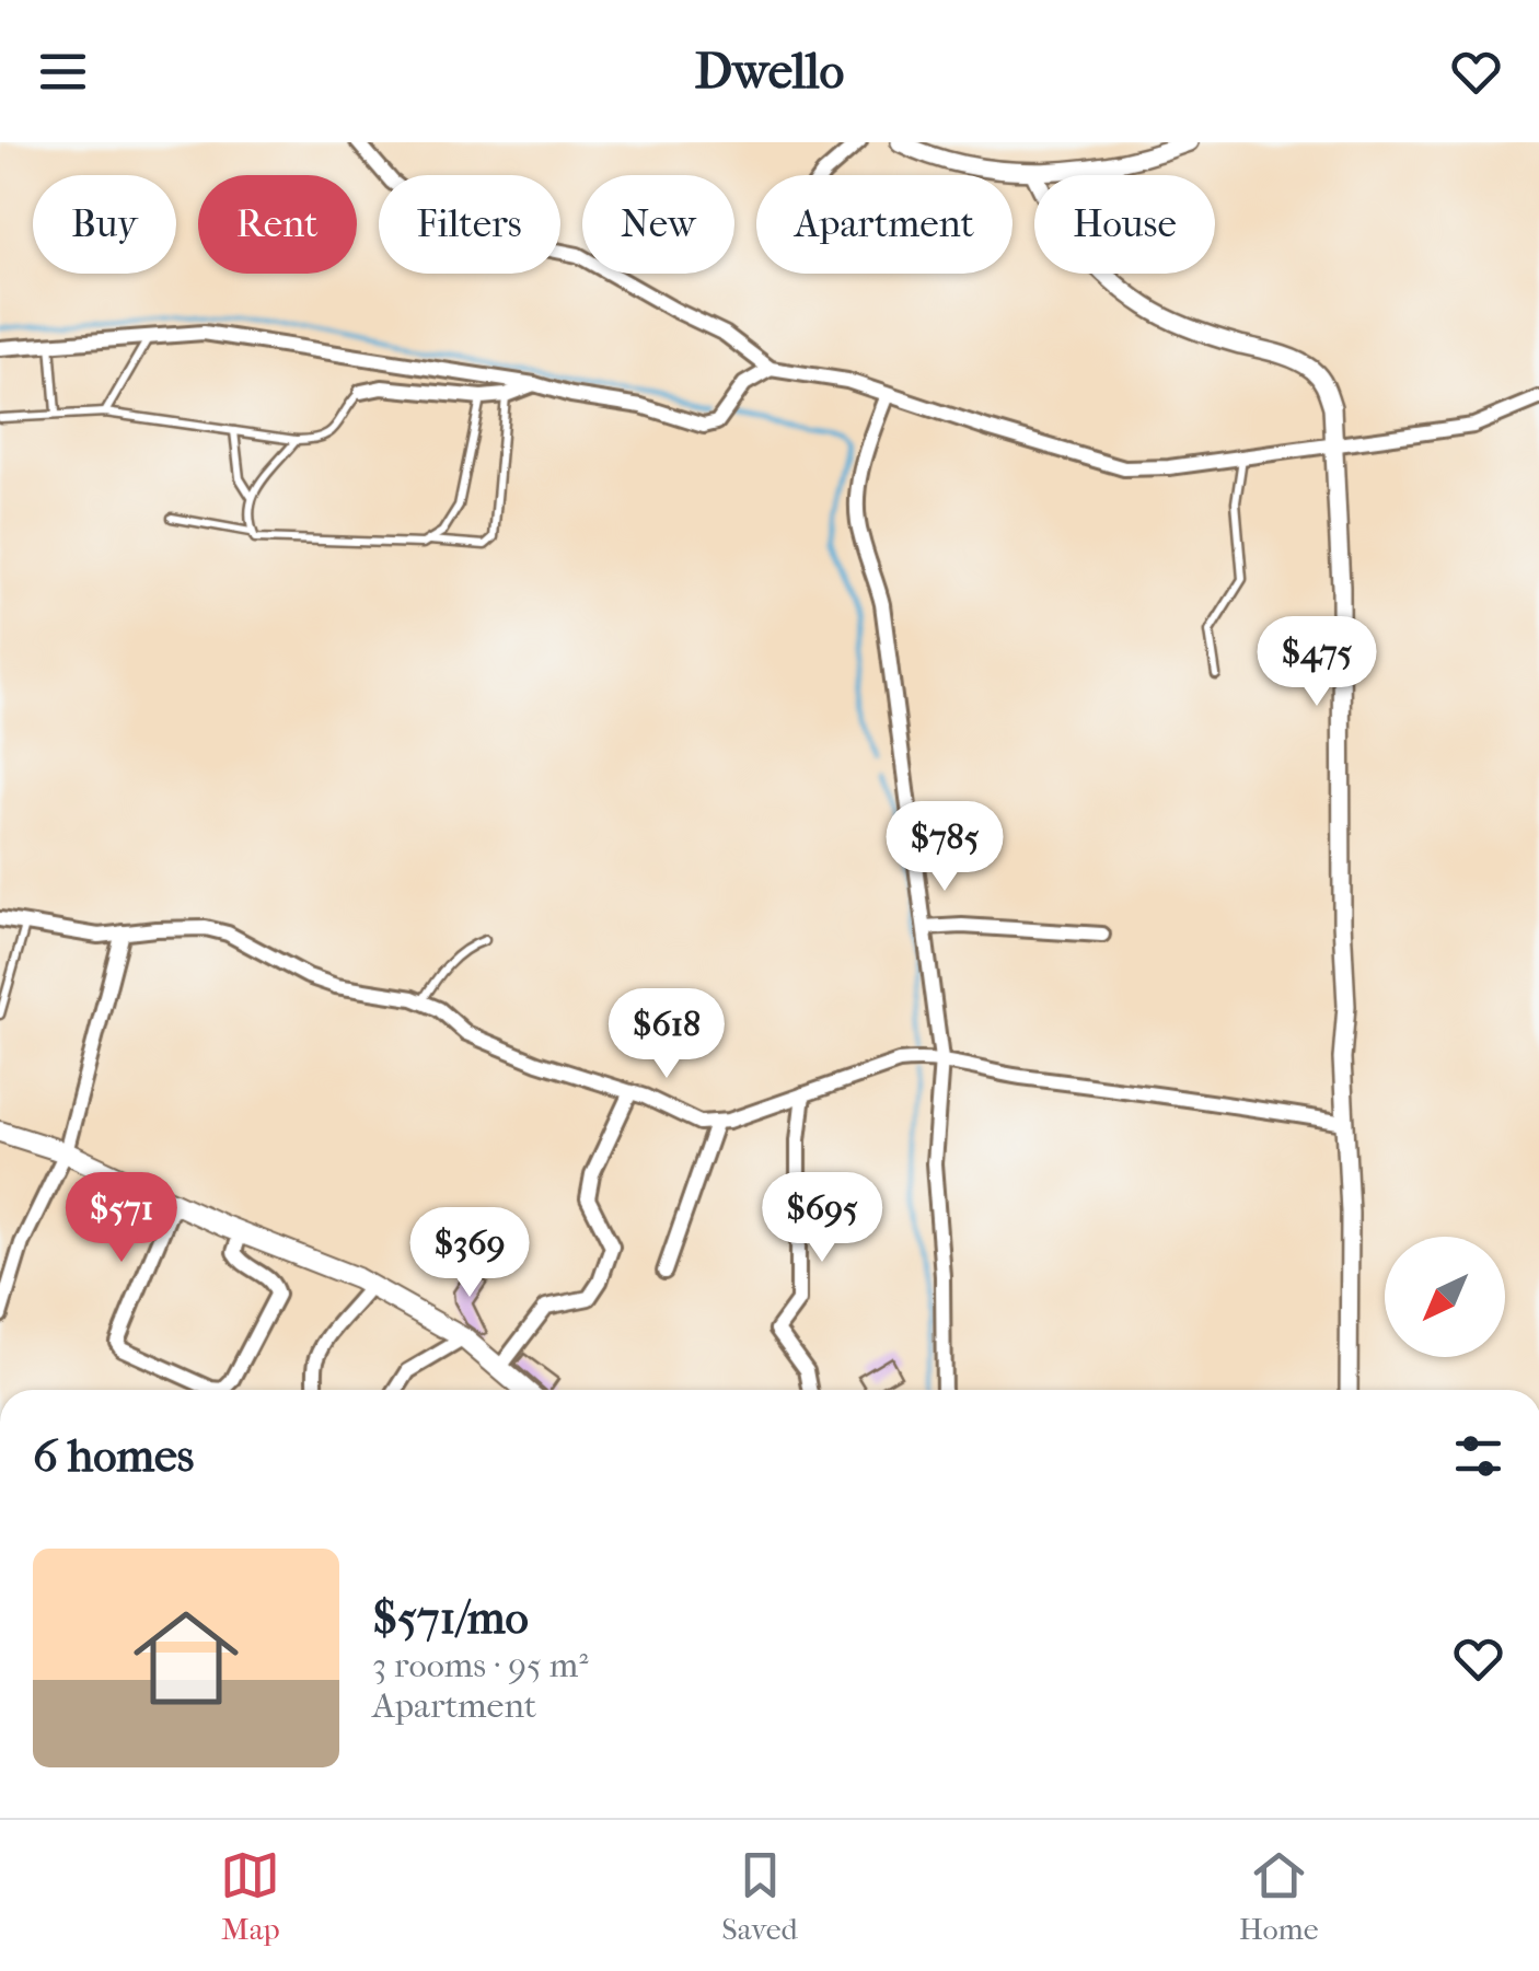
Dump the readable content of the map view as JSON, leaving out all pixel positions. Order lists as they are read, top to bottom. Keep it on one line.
{"north":"bottom left","page":{"header":"Dwello","chip":["Buy","Rent","Filters","New","Apartment","House"],"price":["$475","$785","$618","$571","$695","$369"],"heading":"6 homes","list":[{"name":"$571/mo","note":"3 rooms · 95 m² · Apartment"}],"tabs":["Map","Saved","Home"]}}
